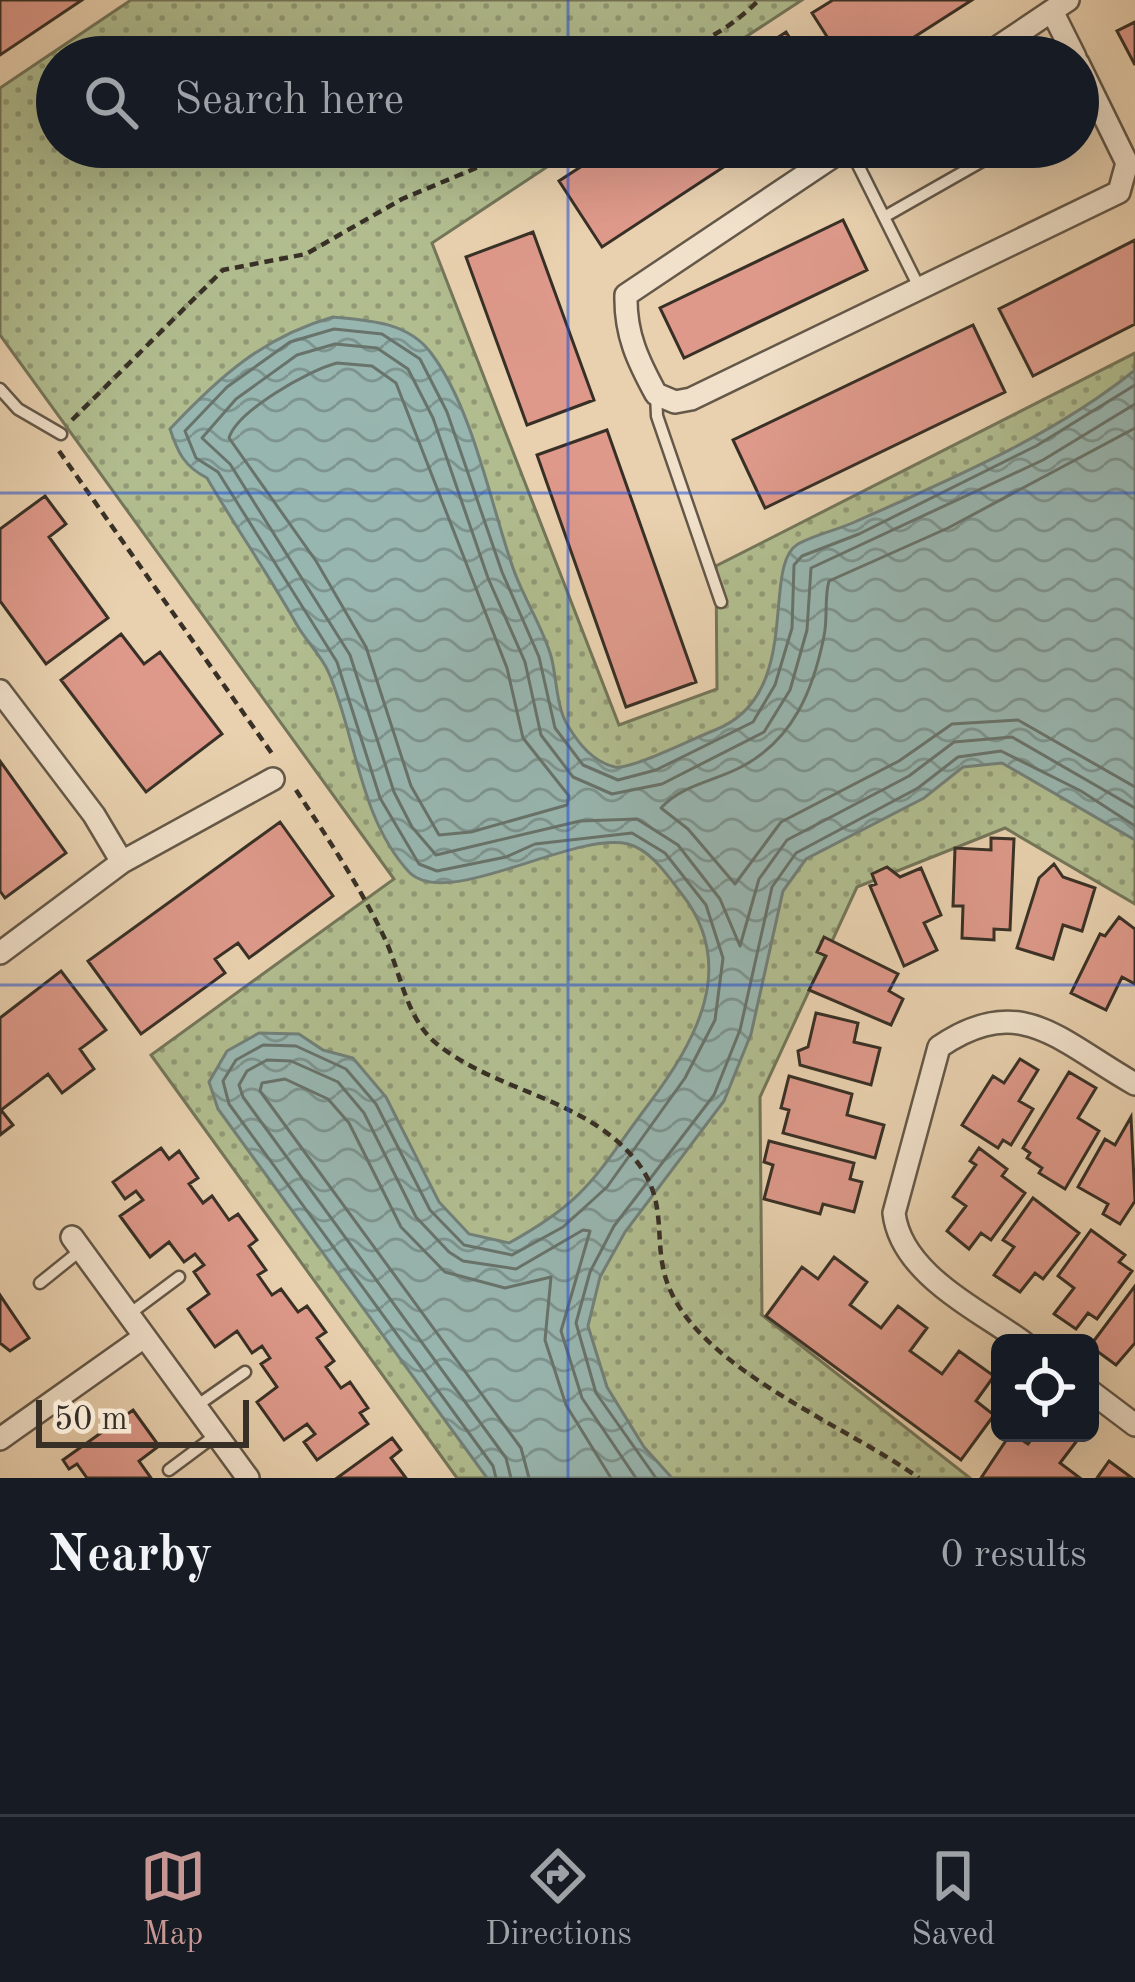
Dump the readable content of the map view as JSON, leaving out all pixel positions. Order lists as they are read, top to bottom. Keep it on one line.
{"scale_bar":"50 m","page":{"search":"Search here","scale":"50 m","heading":["Nearby","0 results"],"nav":["Map","Directions","Saved"]}}
